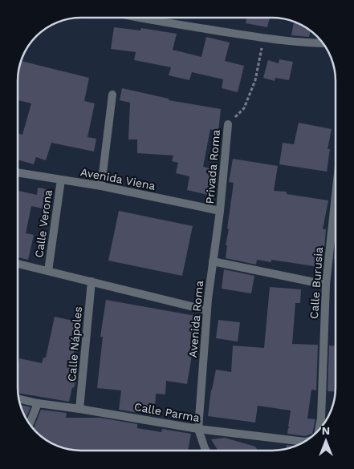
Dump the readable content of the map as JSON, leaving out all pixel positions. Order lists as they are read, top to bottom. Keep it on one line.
{"streets":{"street":["Privada Roma","Avenida Viena","Calle Verona","Calle Burusia","Avenida Roma","Calle Nápoles","Calle Parma"]},"crossings":[["Privada Roma","Avenida Viena"],["Privada Roma","Avenida Roma"],["Avenida Viena","Calle Verona"],["Avenida Viena","Avenida Roma"],["Avenida Roma","Calle Parma"],["Calle Nápoles","Calle Parma"]],"north":"top"}
